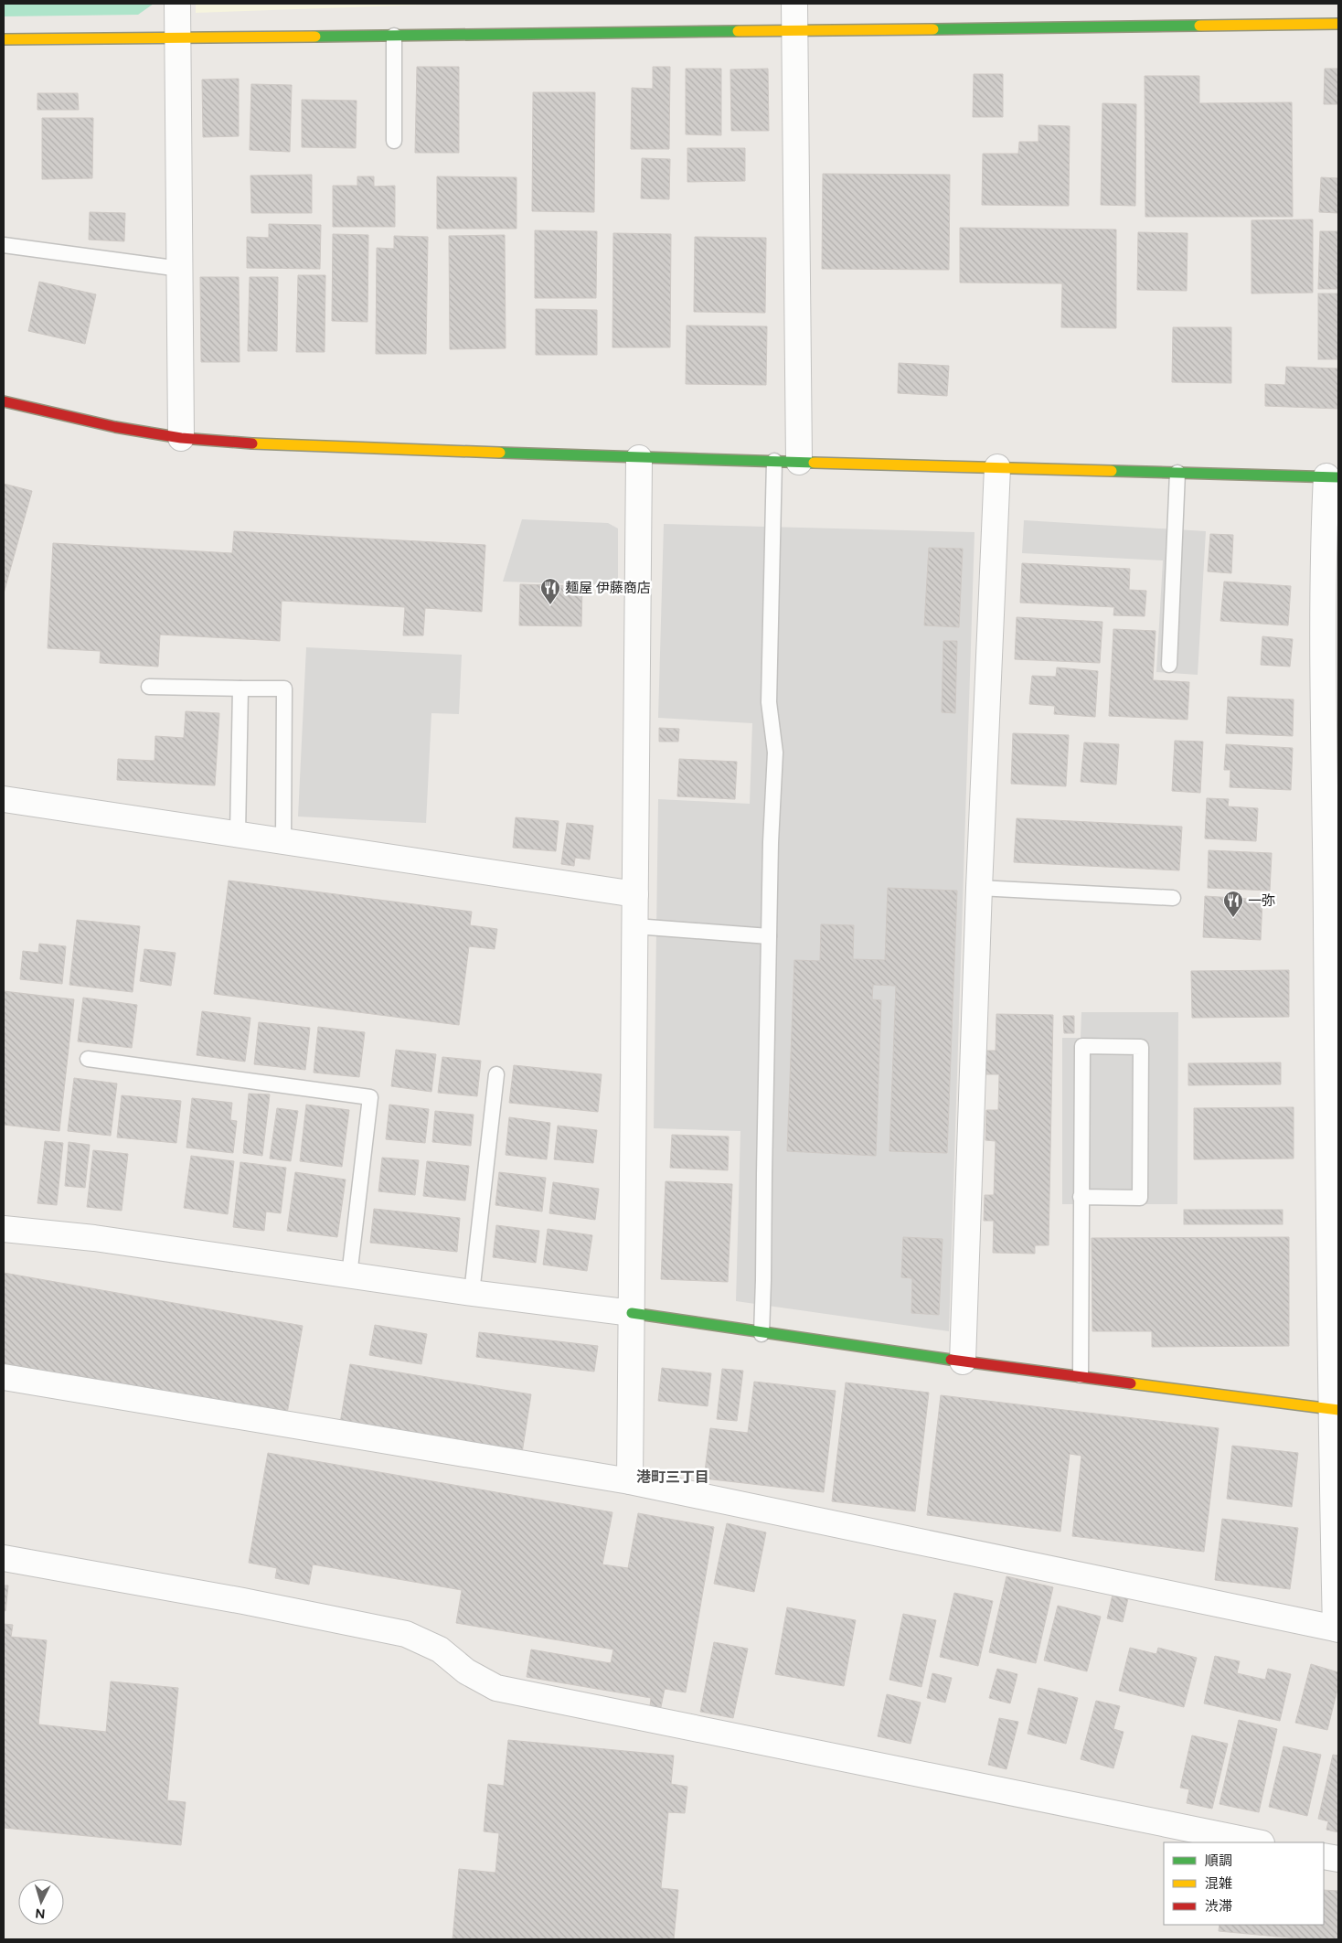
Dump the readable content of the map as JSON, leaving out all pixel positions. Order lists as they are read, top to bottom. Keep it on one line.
{"districts":["港町三丁目"],"places":{"restaurant":["麺屋 伊藤商店","一弥"]},"legend":["順調","混雑","渋滞"],"north":"bottom"}
